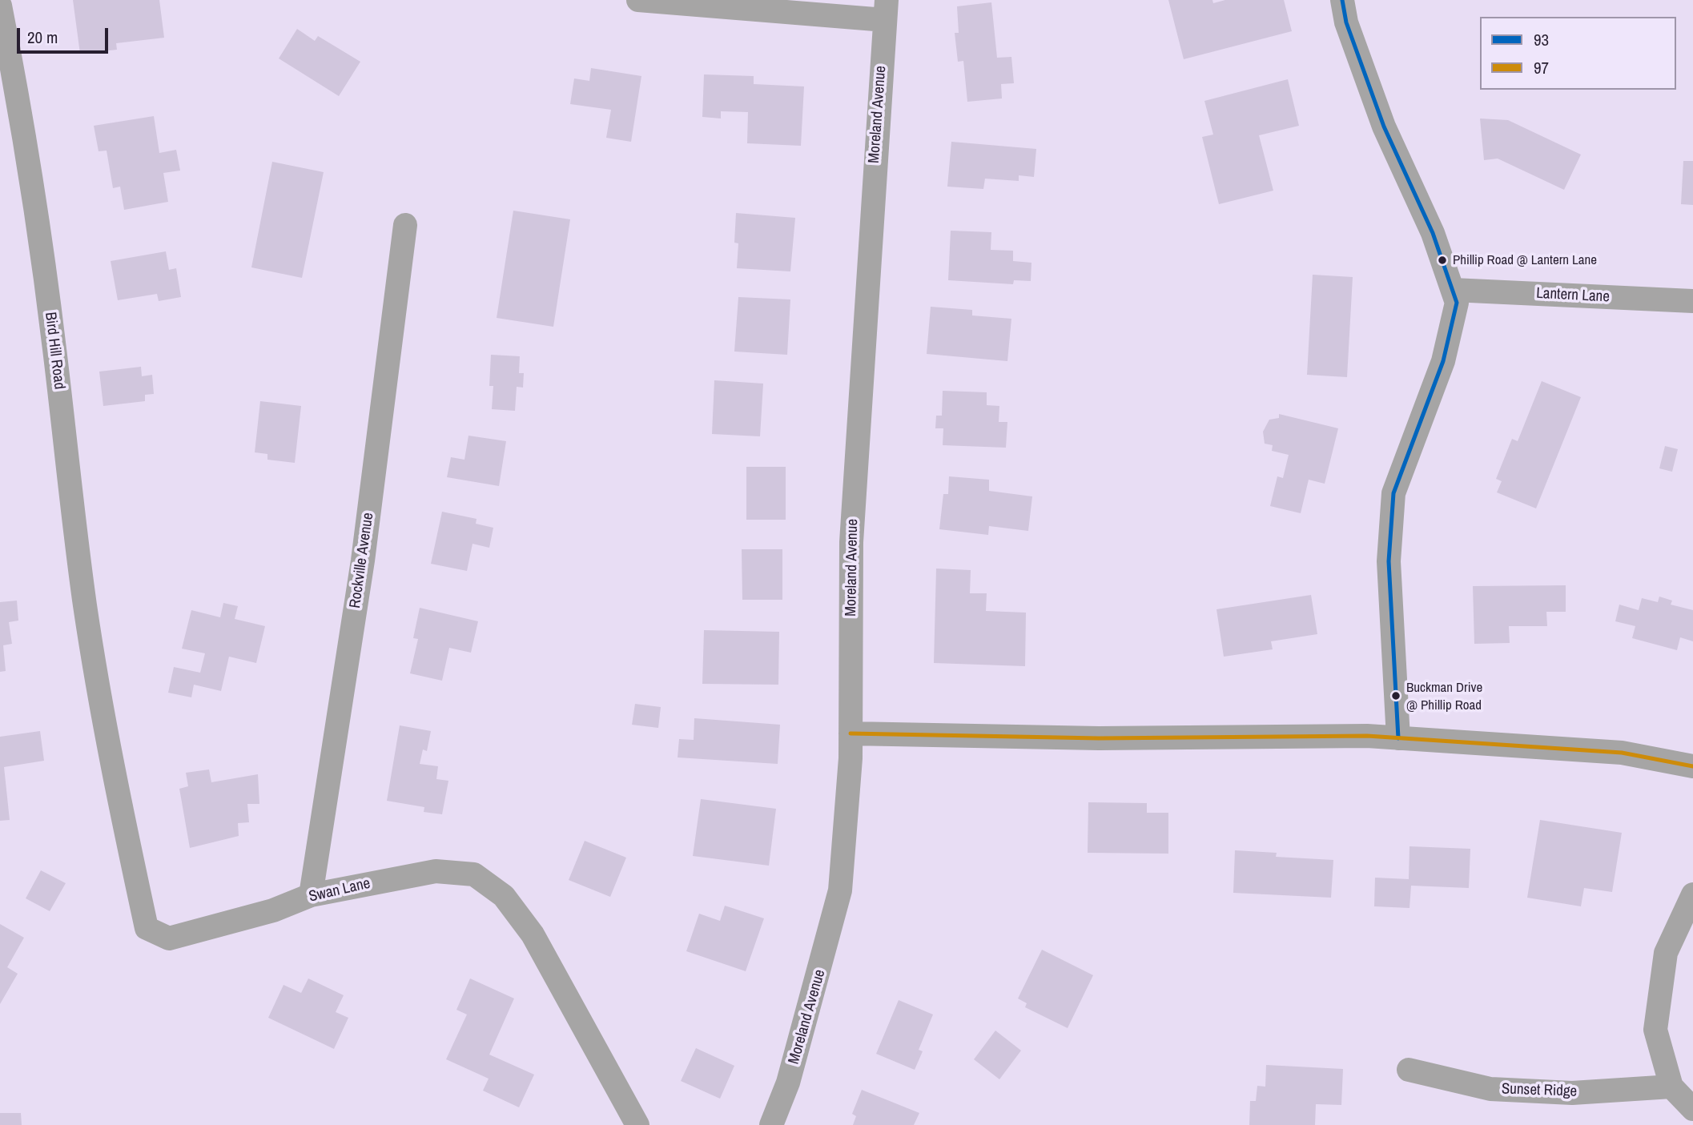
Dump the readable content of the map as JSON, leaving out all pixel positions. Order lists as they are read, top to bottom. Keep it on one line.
{"streets":{"street":["Moreland Avenue","Lantern Lane","Bird Hill Road","Rockville Avenue","Swan Lane","Sunset Ridge"]},"crossings":[["Bird Hill Road","Swan Lane"],["Rockville Avenue","Swan Lane"]],"places":["Phillip Road @ Lantern Lane","Buckman Drive @ Phillip Road"],"lines":["transit line 93","transit line 97"],"legend":["93","97"],"scale_bar":"20 m"}
